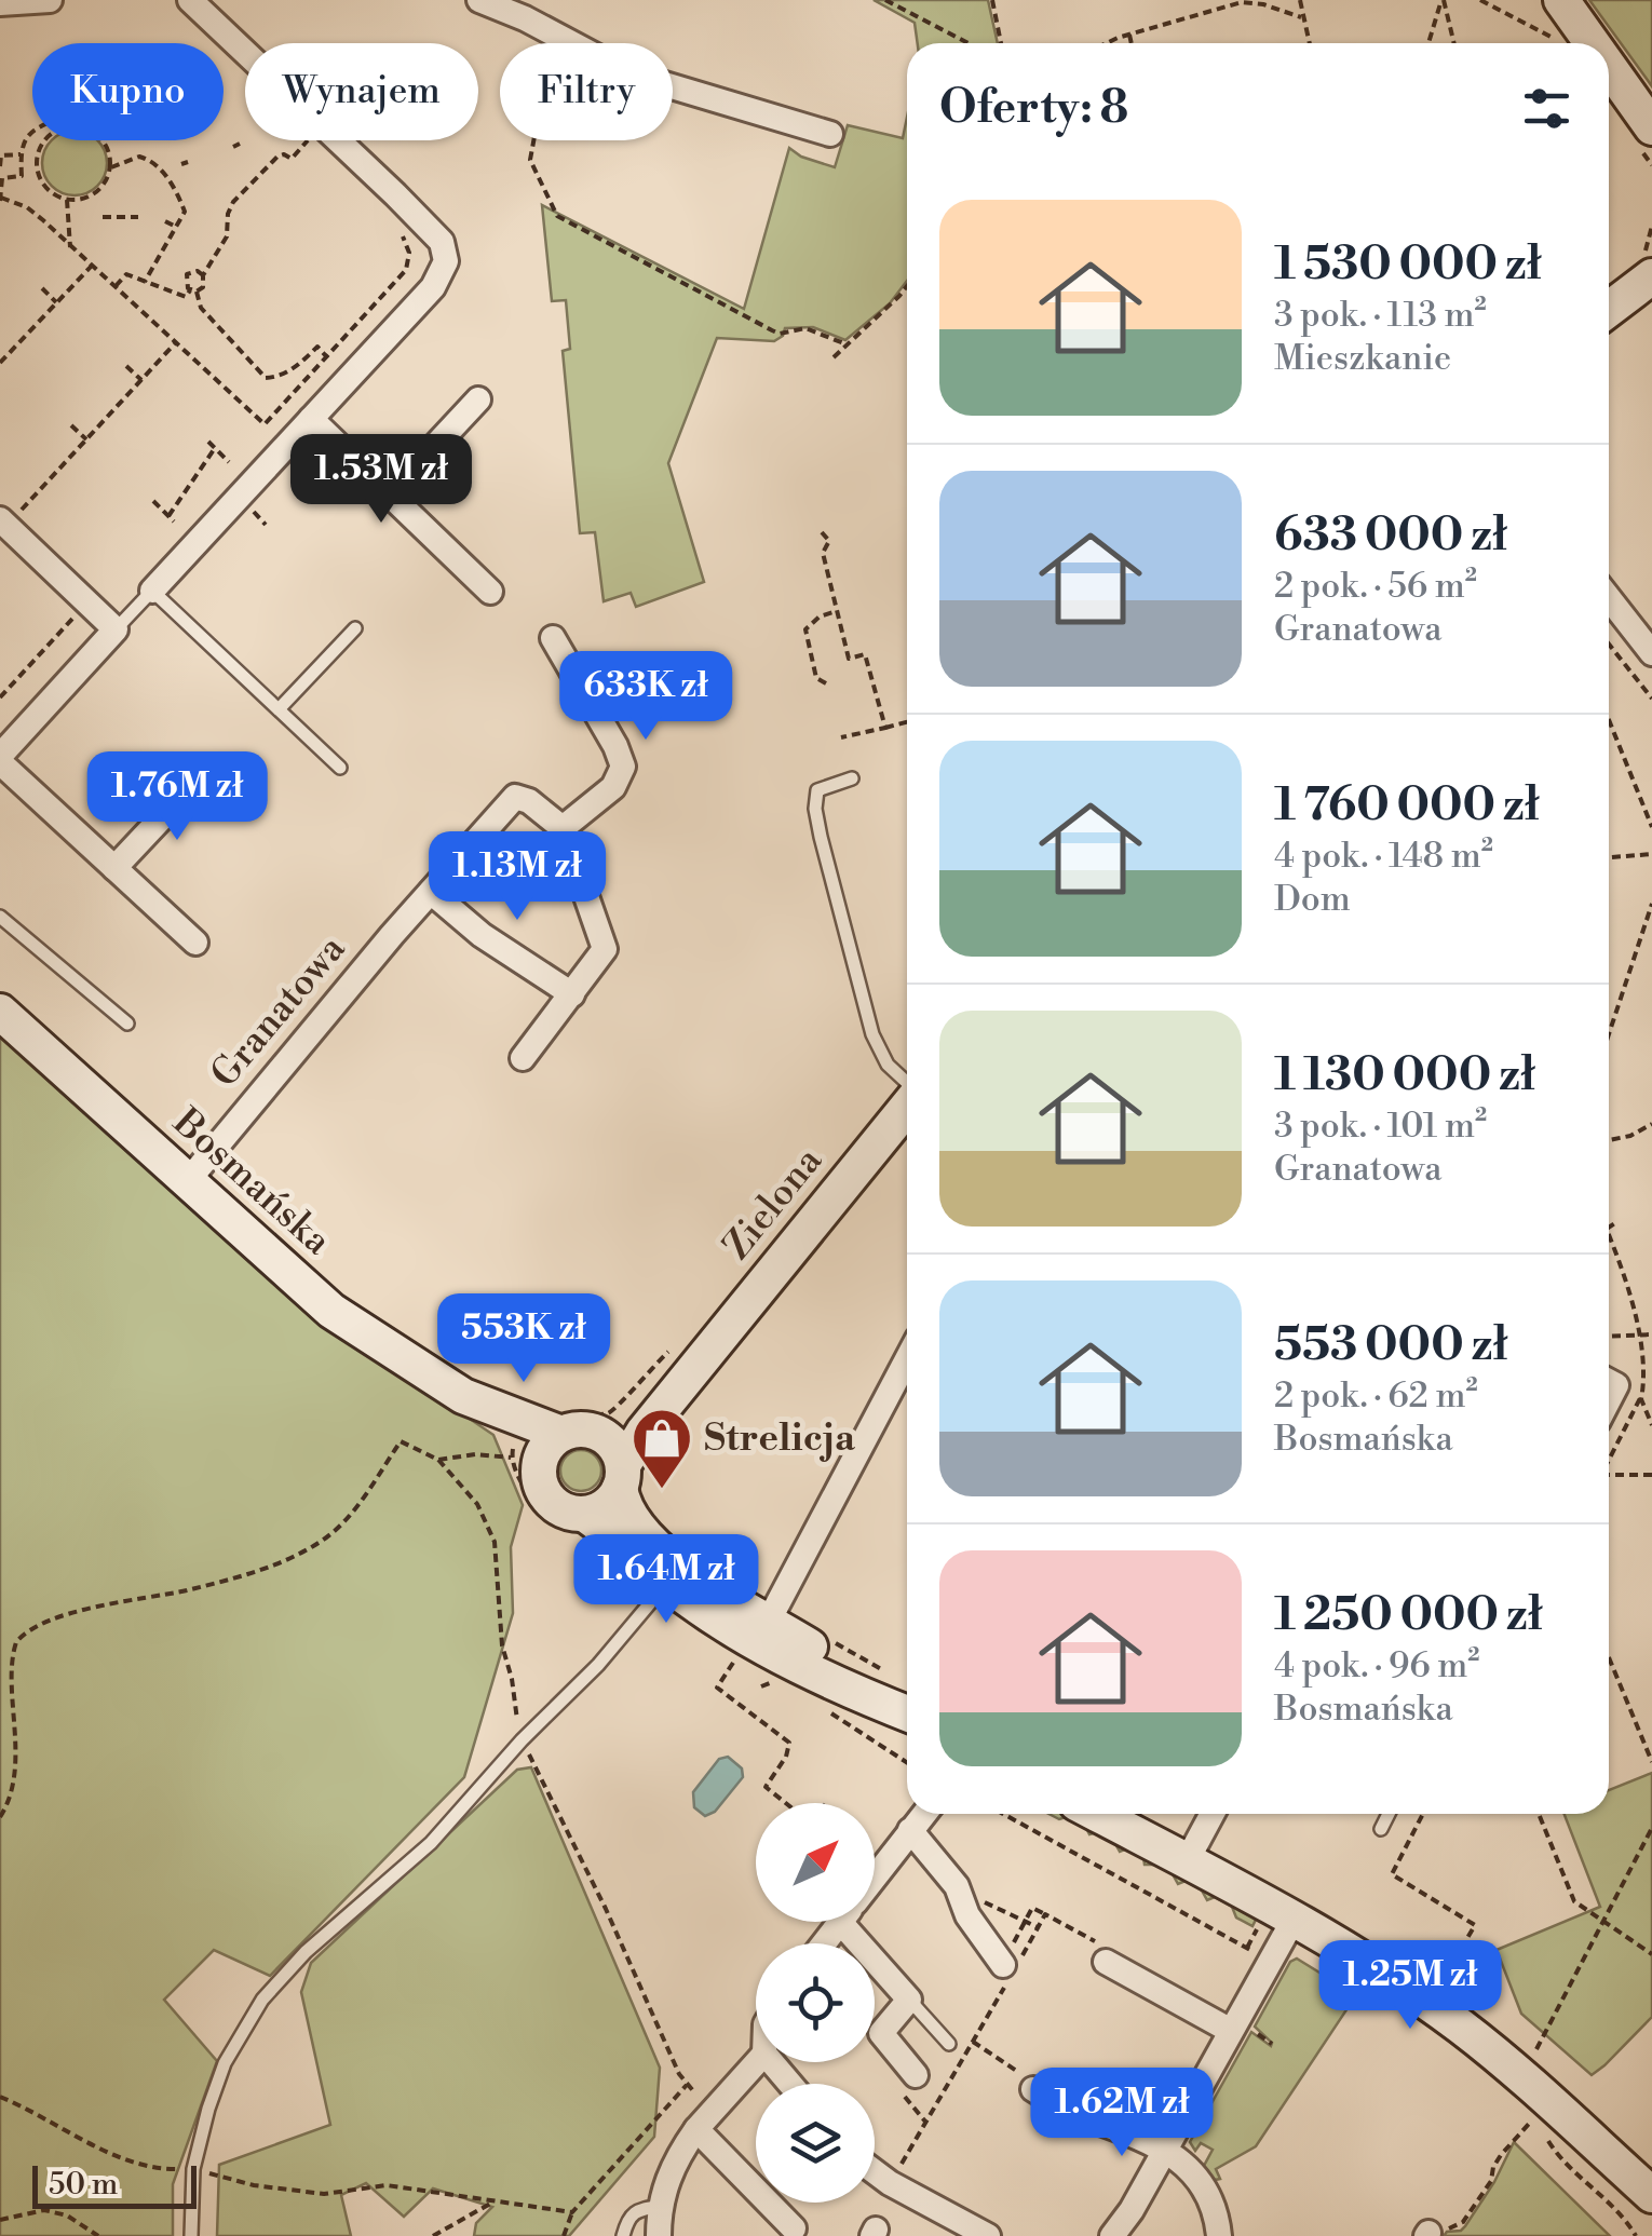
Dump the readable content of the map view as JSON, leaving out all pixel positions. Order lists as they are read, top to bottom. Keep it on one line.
{"streets":{"street":["Granatowa","Bosmańska","Zielona"]},"crossings":[["Granatowa","Bosmańska"],["Bosmańska","Zielona"]],"places":{"shop":["Strelicja"]},"scale_bar":"50 m","north":"top right","page":{"chip":["Kupno","Wynajem","Filtry"],"heading":"Oferty: 8","list":[{"name":"1 530 000 zł","note":"3 pok. · 113 m² · Mieszkanie"},{"name":"633 000 zł","note":"2 pok. · 56 m² · Granatowa"},{"name":"1 760 000 zł","note":"4 pok. · 148 m² · Dom"},{"name":"1 130 000 zł","note":"3 pok. · 101 m² · Granatowa"},{"name":"553 000 zł","note":"2 pok. · 62 m² · Bosmańska"},{"name":"1 250 000 zł","note":"4 pok. · 96 m² · Bosmańska"}],"price":["1.53M zł","633K zł","1.76M zł","1.13M zł","553K zł","1.64M zł","1.25M zł","1.62M zł"],"scale":"50 m"}}
